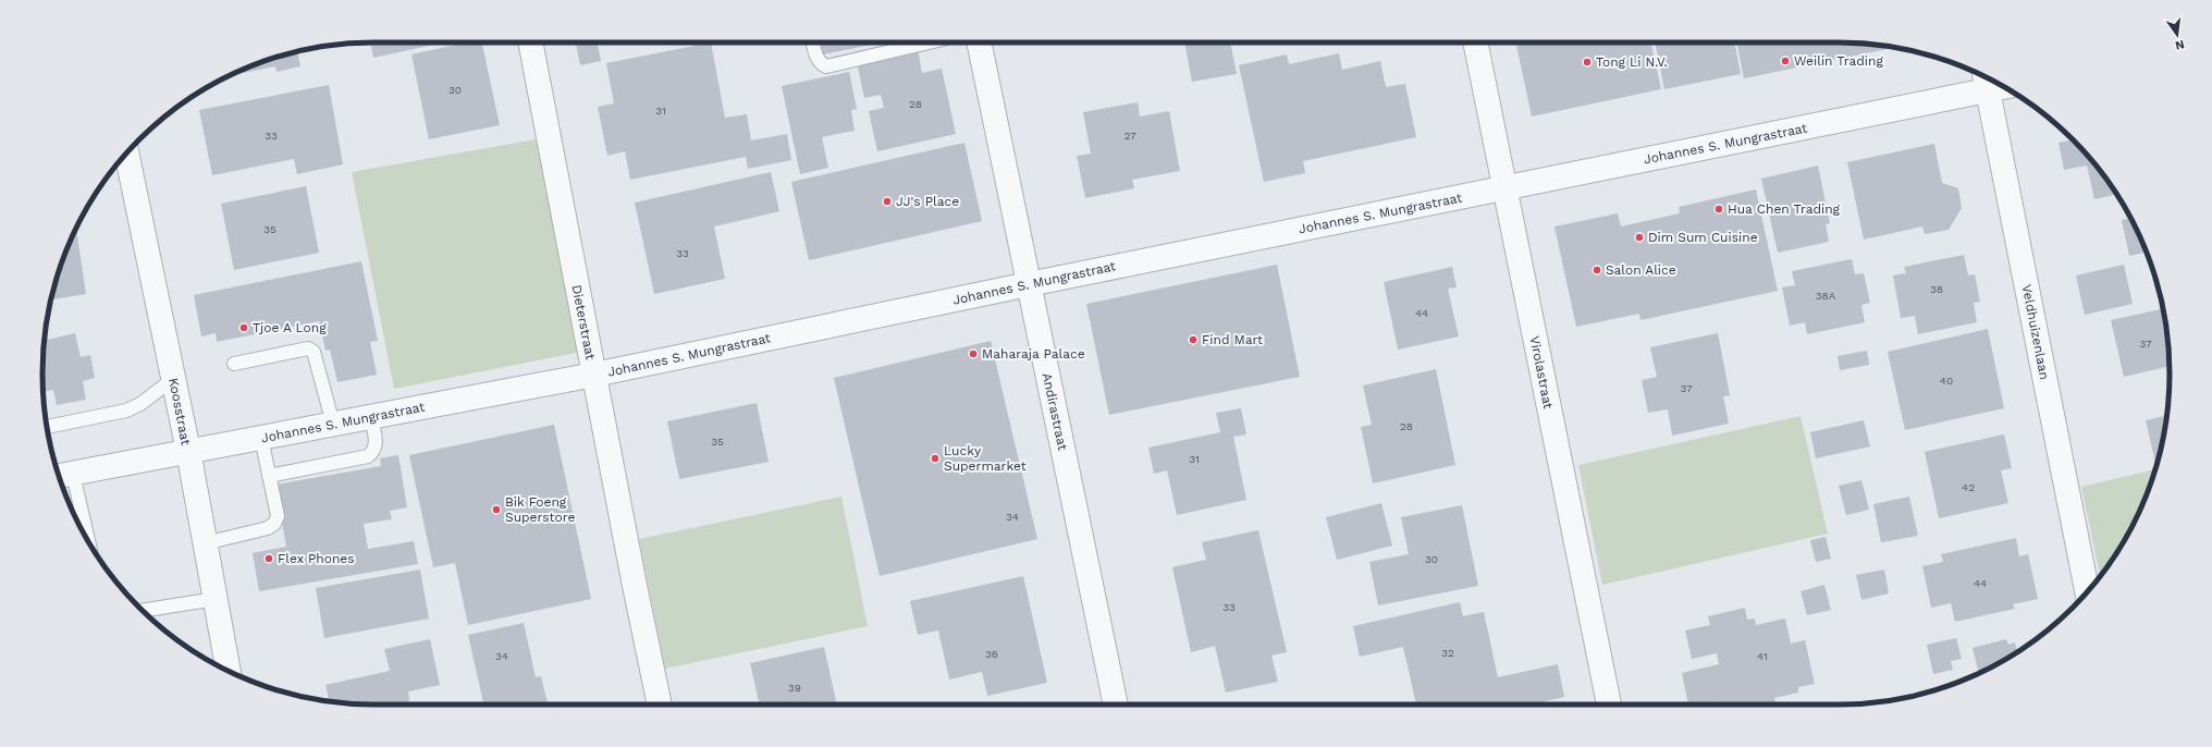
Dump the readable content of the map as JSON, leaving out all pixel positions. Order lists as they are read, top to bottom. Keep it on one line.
{"streets":{"street":["Johannes S. Mungrastraat","Dieterstraat","Veldhuizenlaan","Virolastraat","Koosstraat","Andirastraat"]},"crossings":[["Johannes S. Mungrastraat","Dieterstraat"],["Johannes S. Mungrastraat","Veldhuizenlaan"],["Johannes S. Mungrastraat","Virolastraat"],["Johannes S. Mungrastraat","Koosstraat"],["Johannes S. Mungrastraat","Andirastraat"]],"places":["Weilin Trading","Tong Li N.V.","JJ's Place","Hua Chen Trading","Dim Sum Cuisine","Salon Alice","Tjoe A Long","Find Mart","Maharaja Palace","Lucky Supermarket","Bik Foeng Superstore","Flex Phones"],"house_numbers":["30","28","31","33","27","35","33","38","38A","44","37","40","37","28","35","31","42","34","30","44","33","32","36","34","41","39"],"north":"bottom"}
